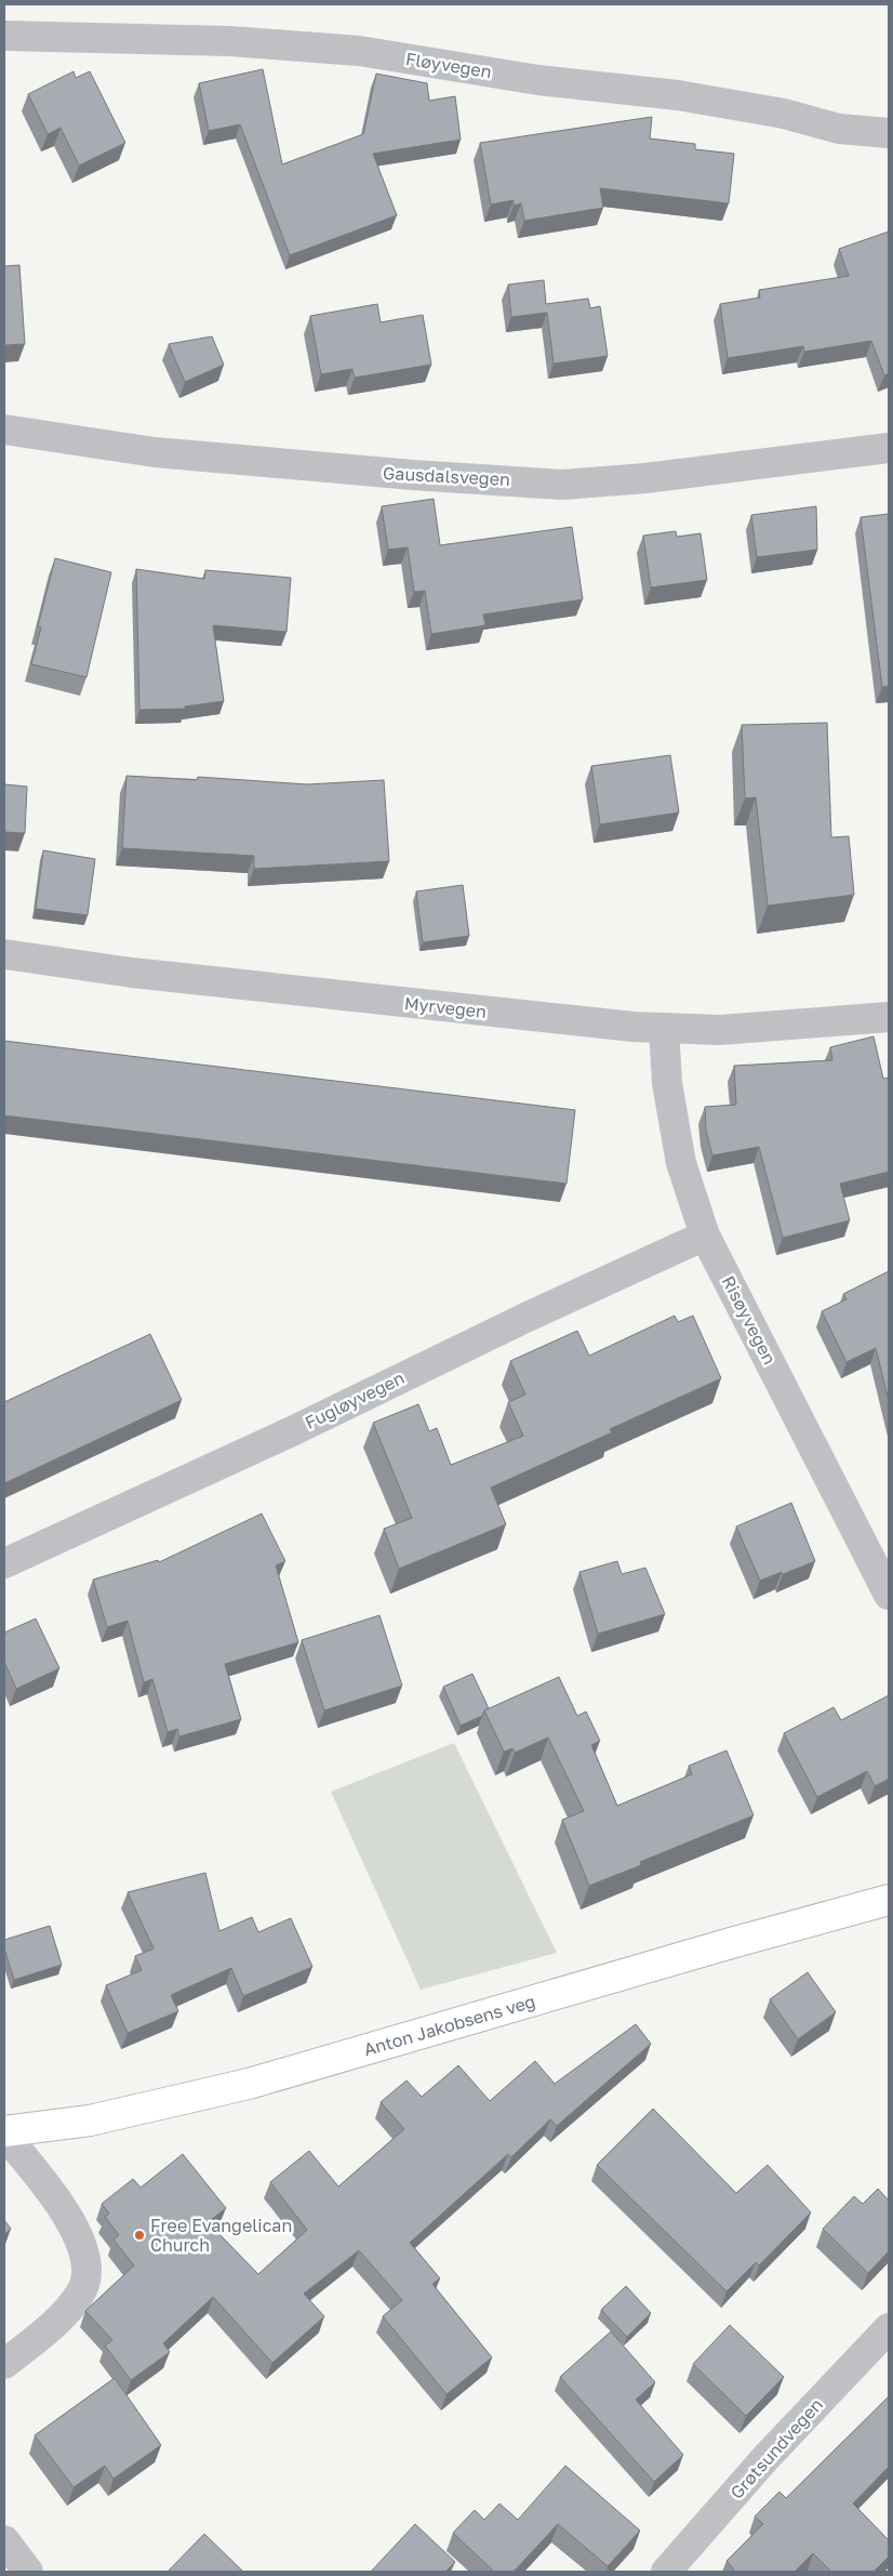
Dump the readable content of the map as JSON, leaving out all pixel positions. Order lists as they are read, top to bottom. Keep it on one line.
{"streets":{"street":["Fløyvegen","Gausdalsvegen","Myrvegen","Risøyvegen","Fugløyvegen","Anton Jakobsens veg","Grøtsundvegen"]},"crossings":[["Myrvegen","Risøyvegen"],["Risøyvegen","Fugløyvegen"]],"places":["Free Evangelican Church"]}
